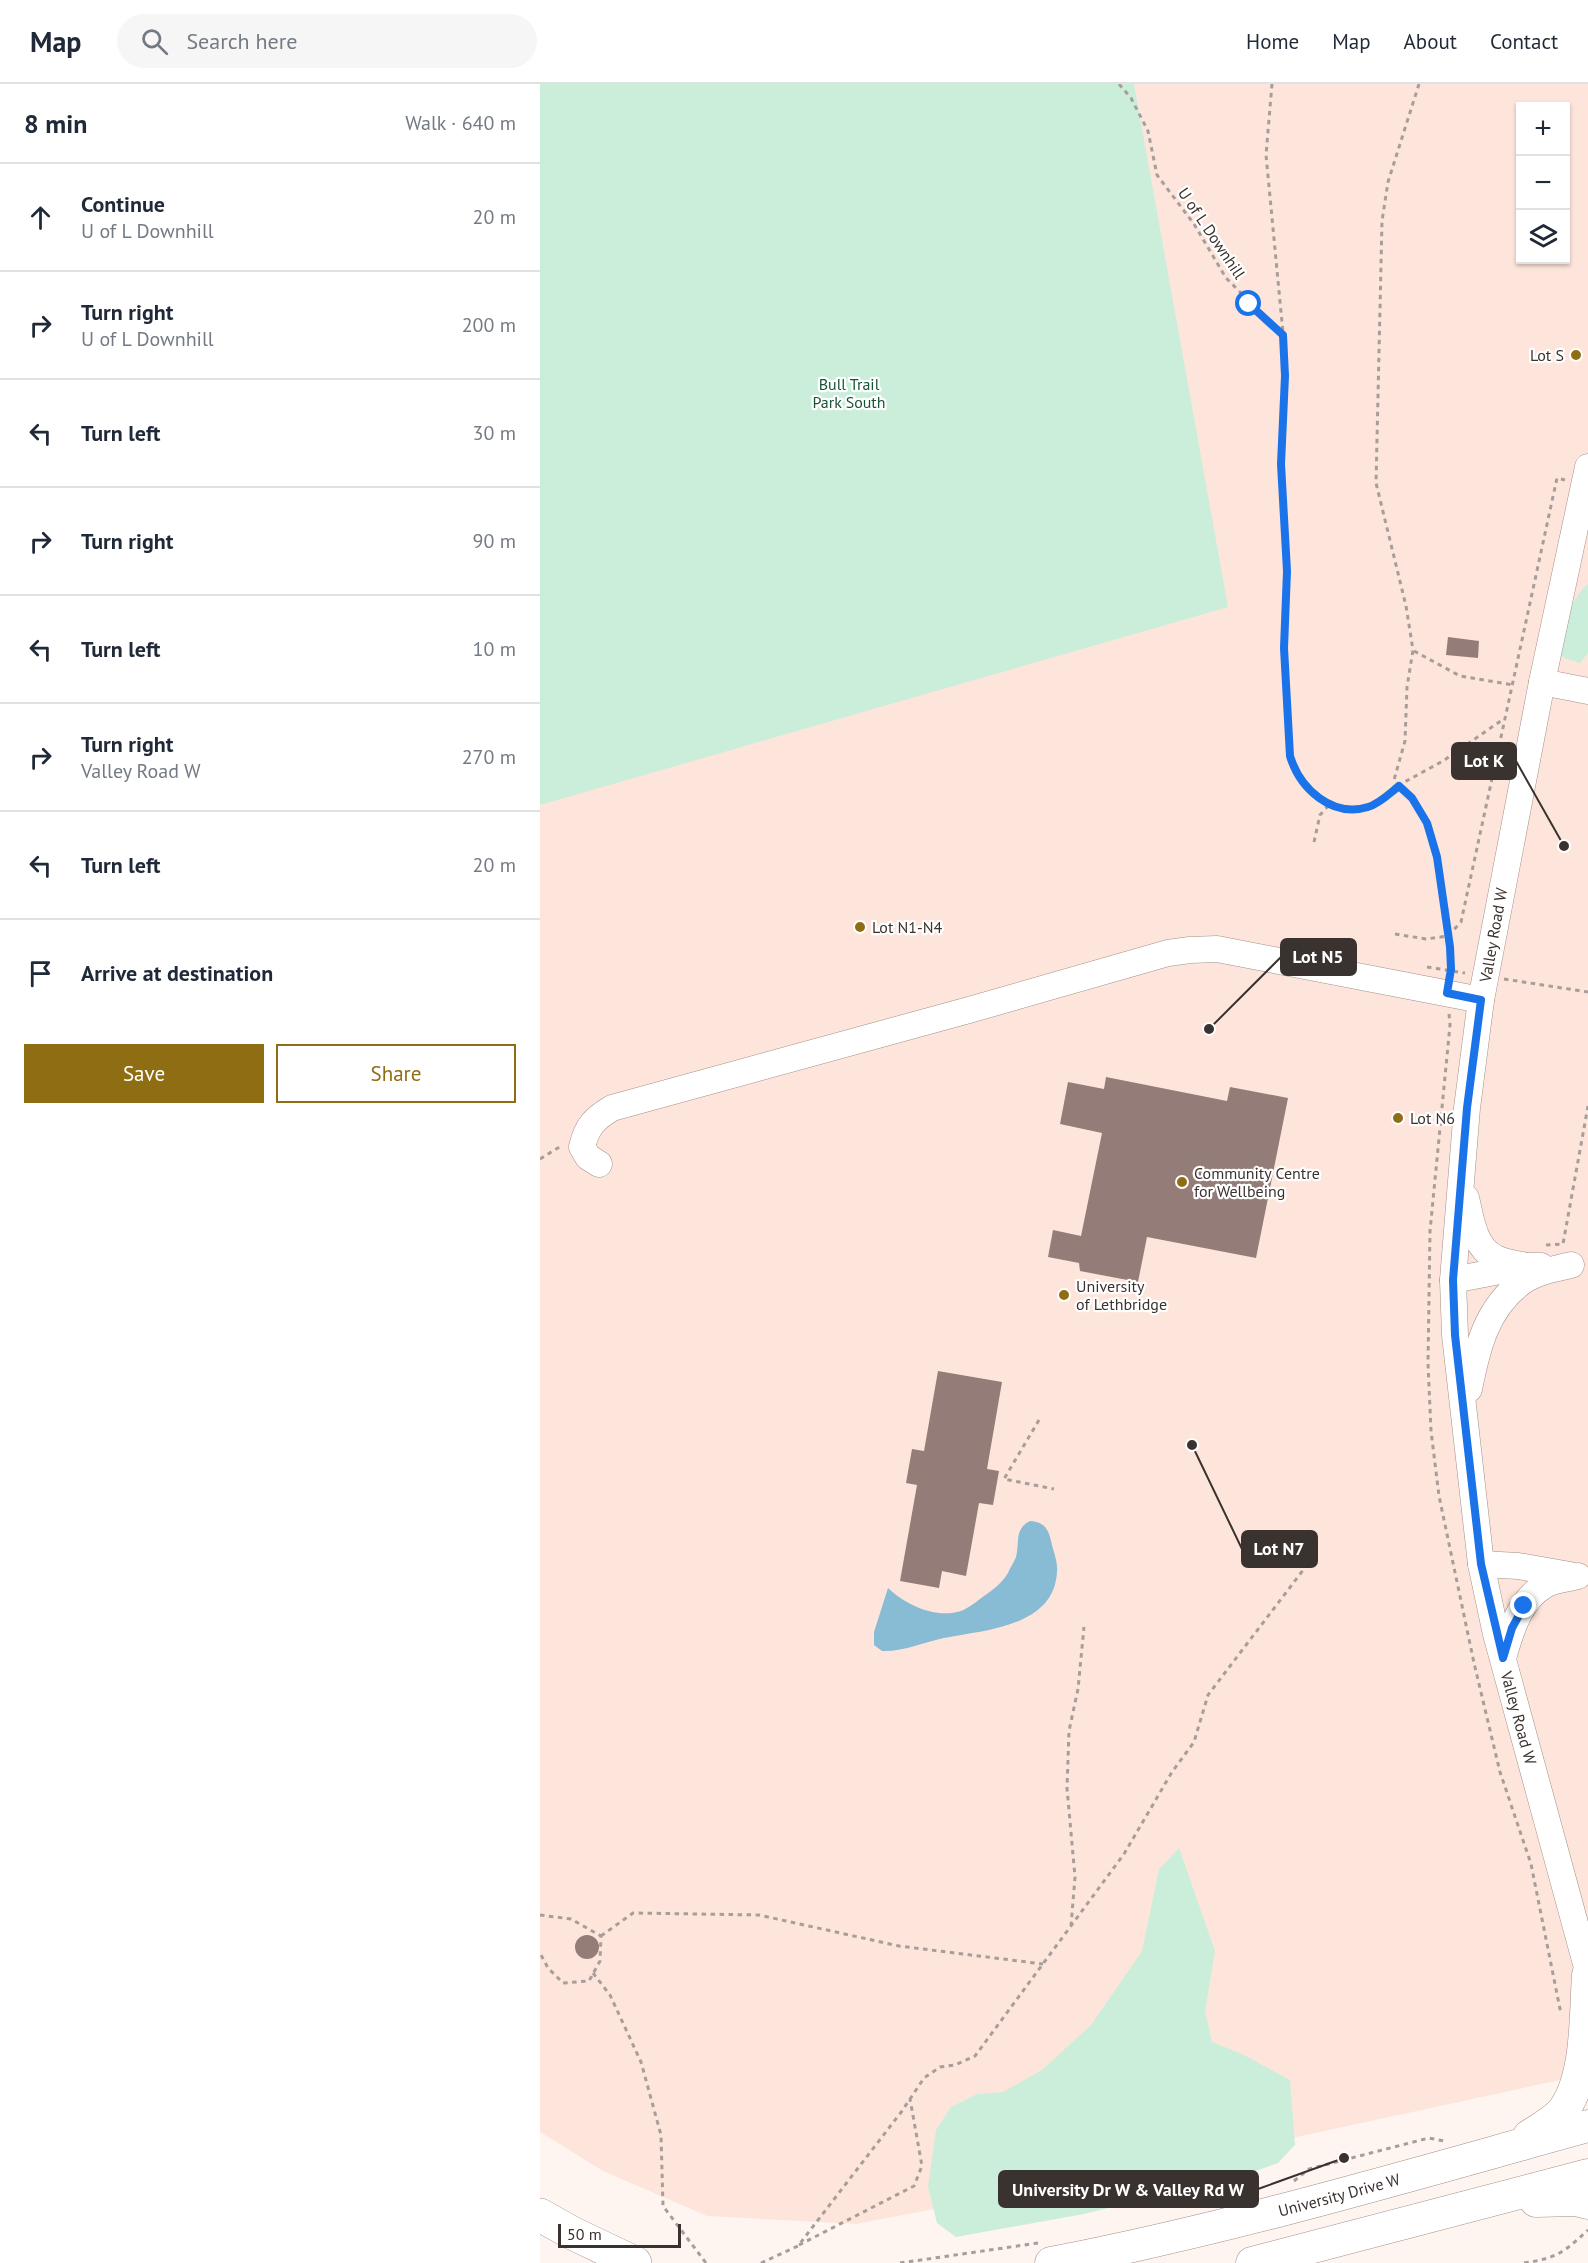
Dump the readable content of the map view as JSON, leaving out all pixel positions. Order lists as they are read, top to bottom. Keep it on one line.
{"streets":{"main road":["University Drive W"],"street":["Valley Road W"],"path":["U of L Downhill"]},"parks":["Bull Trail Park South"],"places":["Lot S","Lot K","Lot N1-N4","Lot N5","Lot N6","Community Centre for Wellbeing","University of Lethbridge","Lot N7","University Dr W & Valley Rd W"],"scale_bar":"50 m","page":{"header":"Map","search":"Search here","nav":["Home","Map","About","Contact"],"heading":["8 min","Walk · 640 m"],"map_buttons":["+","−"],"list":[["Continue","U of L Downhill","20 m"],["Turn right","U of L Downhill","200 m"],["Turn left","30 m"],["Turn right","90 m"],["Turn left","10 m"],["Turn right","Valley Road W","270 m"],["Turn left","20 m"],"Arrive at destination"],"buttons":["Save","Share"],"scale":"50 m"}}
